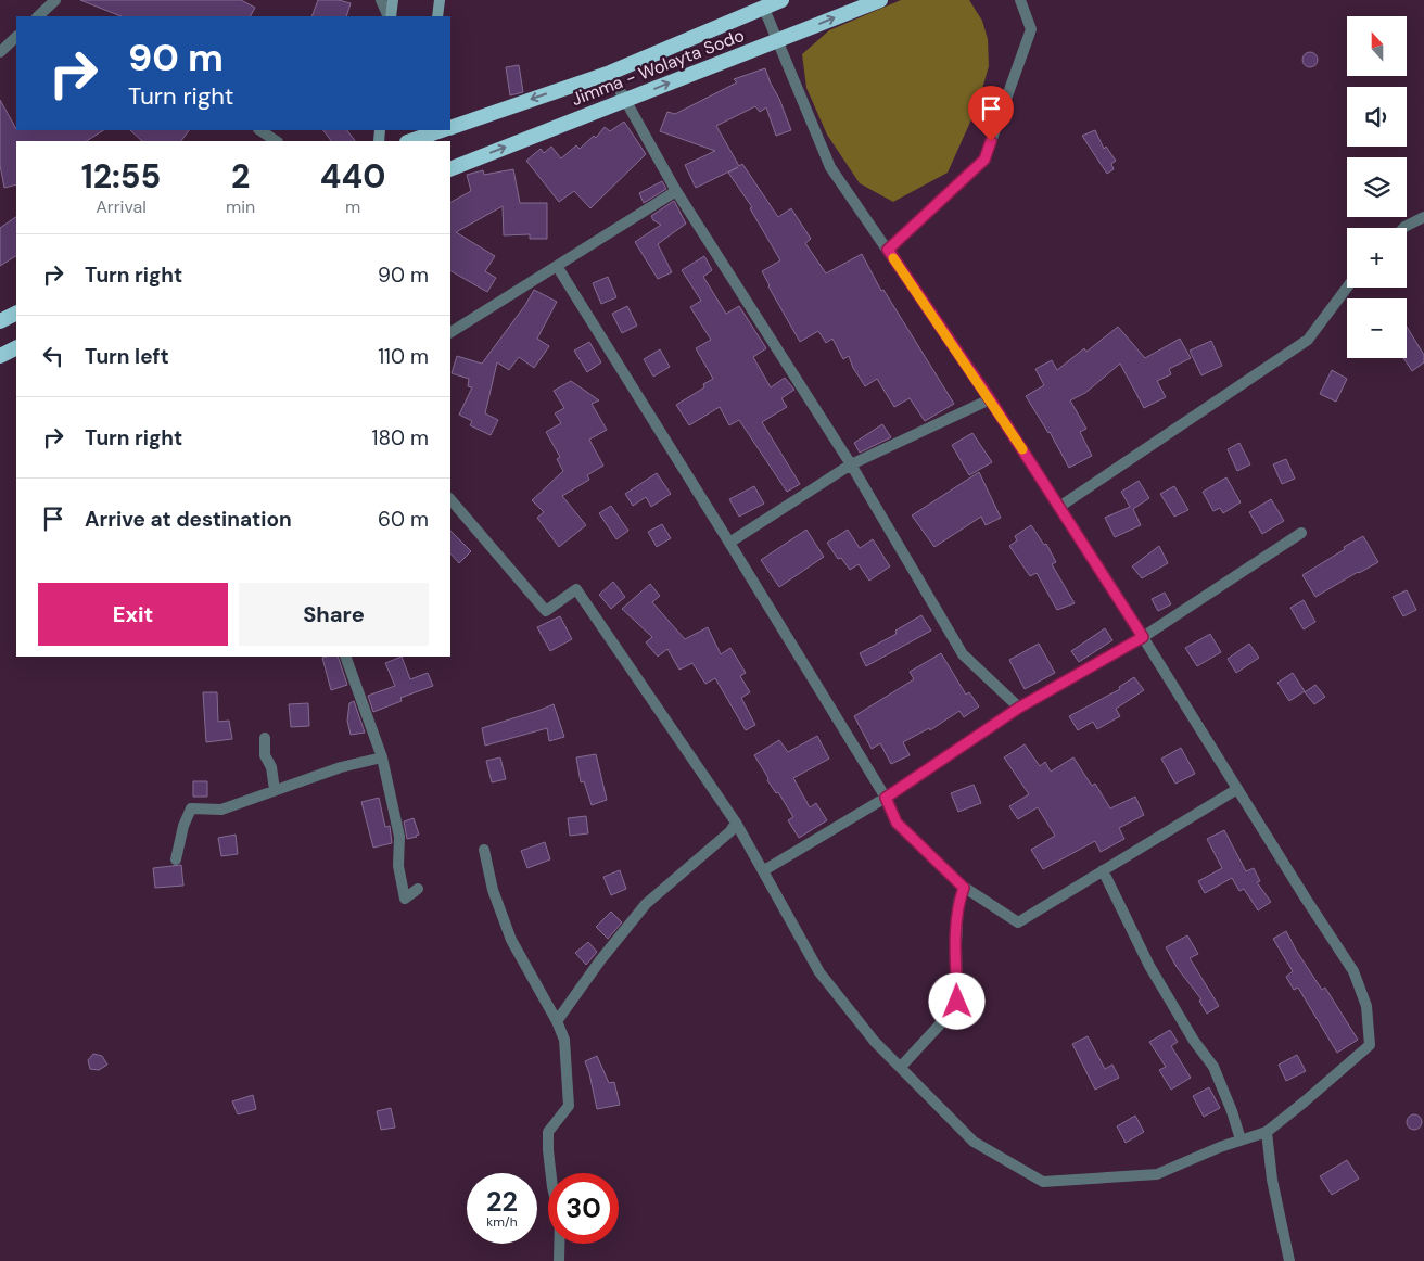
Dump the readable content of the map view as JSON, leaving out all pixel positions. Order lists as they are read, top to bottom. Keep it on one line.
{"streets":{"highway":["Jimma - Wolayta Sodo"]},"north":"top","page":{"map_buttons":["+","−"],"turn":["90 m","Turn right"],"eta":["12:55","Arrival","2","min","440","m"],"list":[{"name":"Turn right","value":"90 m"},{"name":"Turn left","value":"110 m"},{"name":"Turn right","value":"180 m"},{"name":"Arrive at destination","value":"60 m"}],"buttons":["Exit","Share"],"speed":"22 km/h","limit":"30"}}
